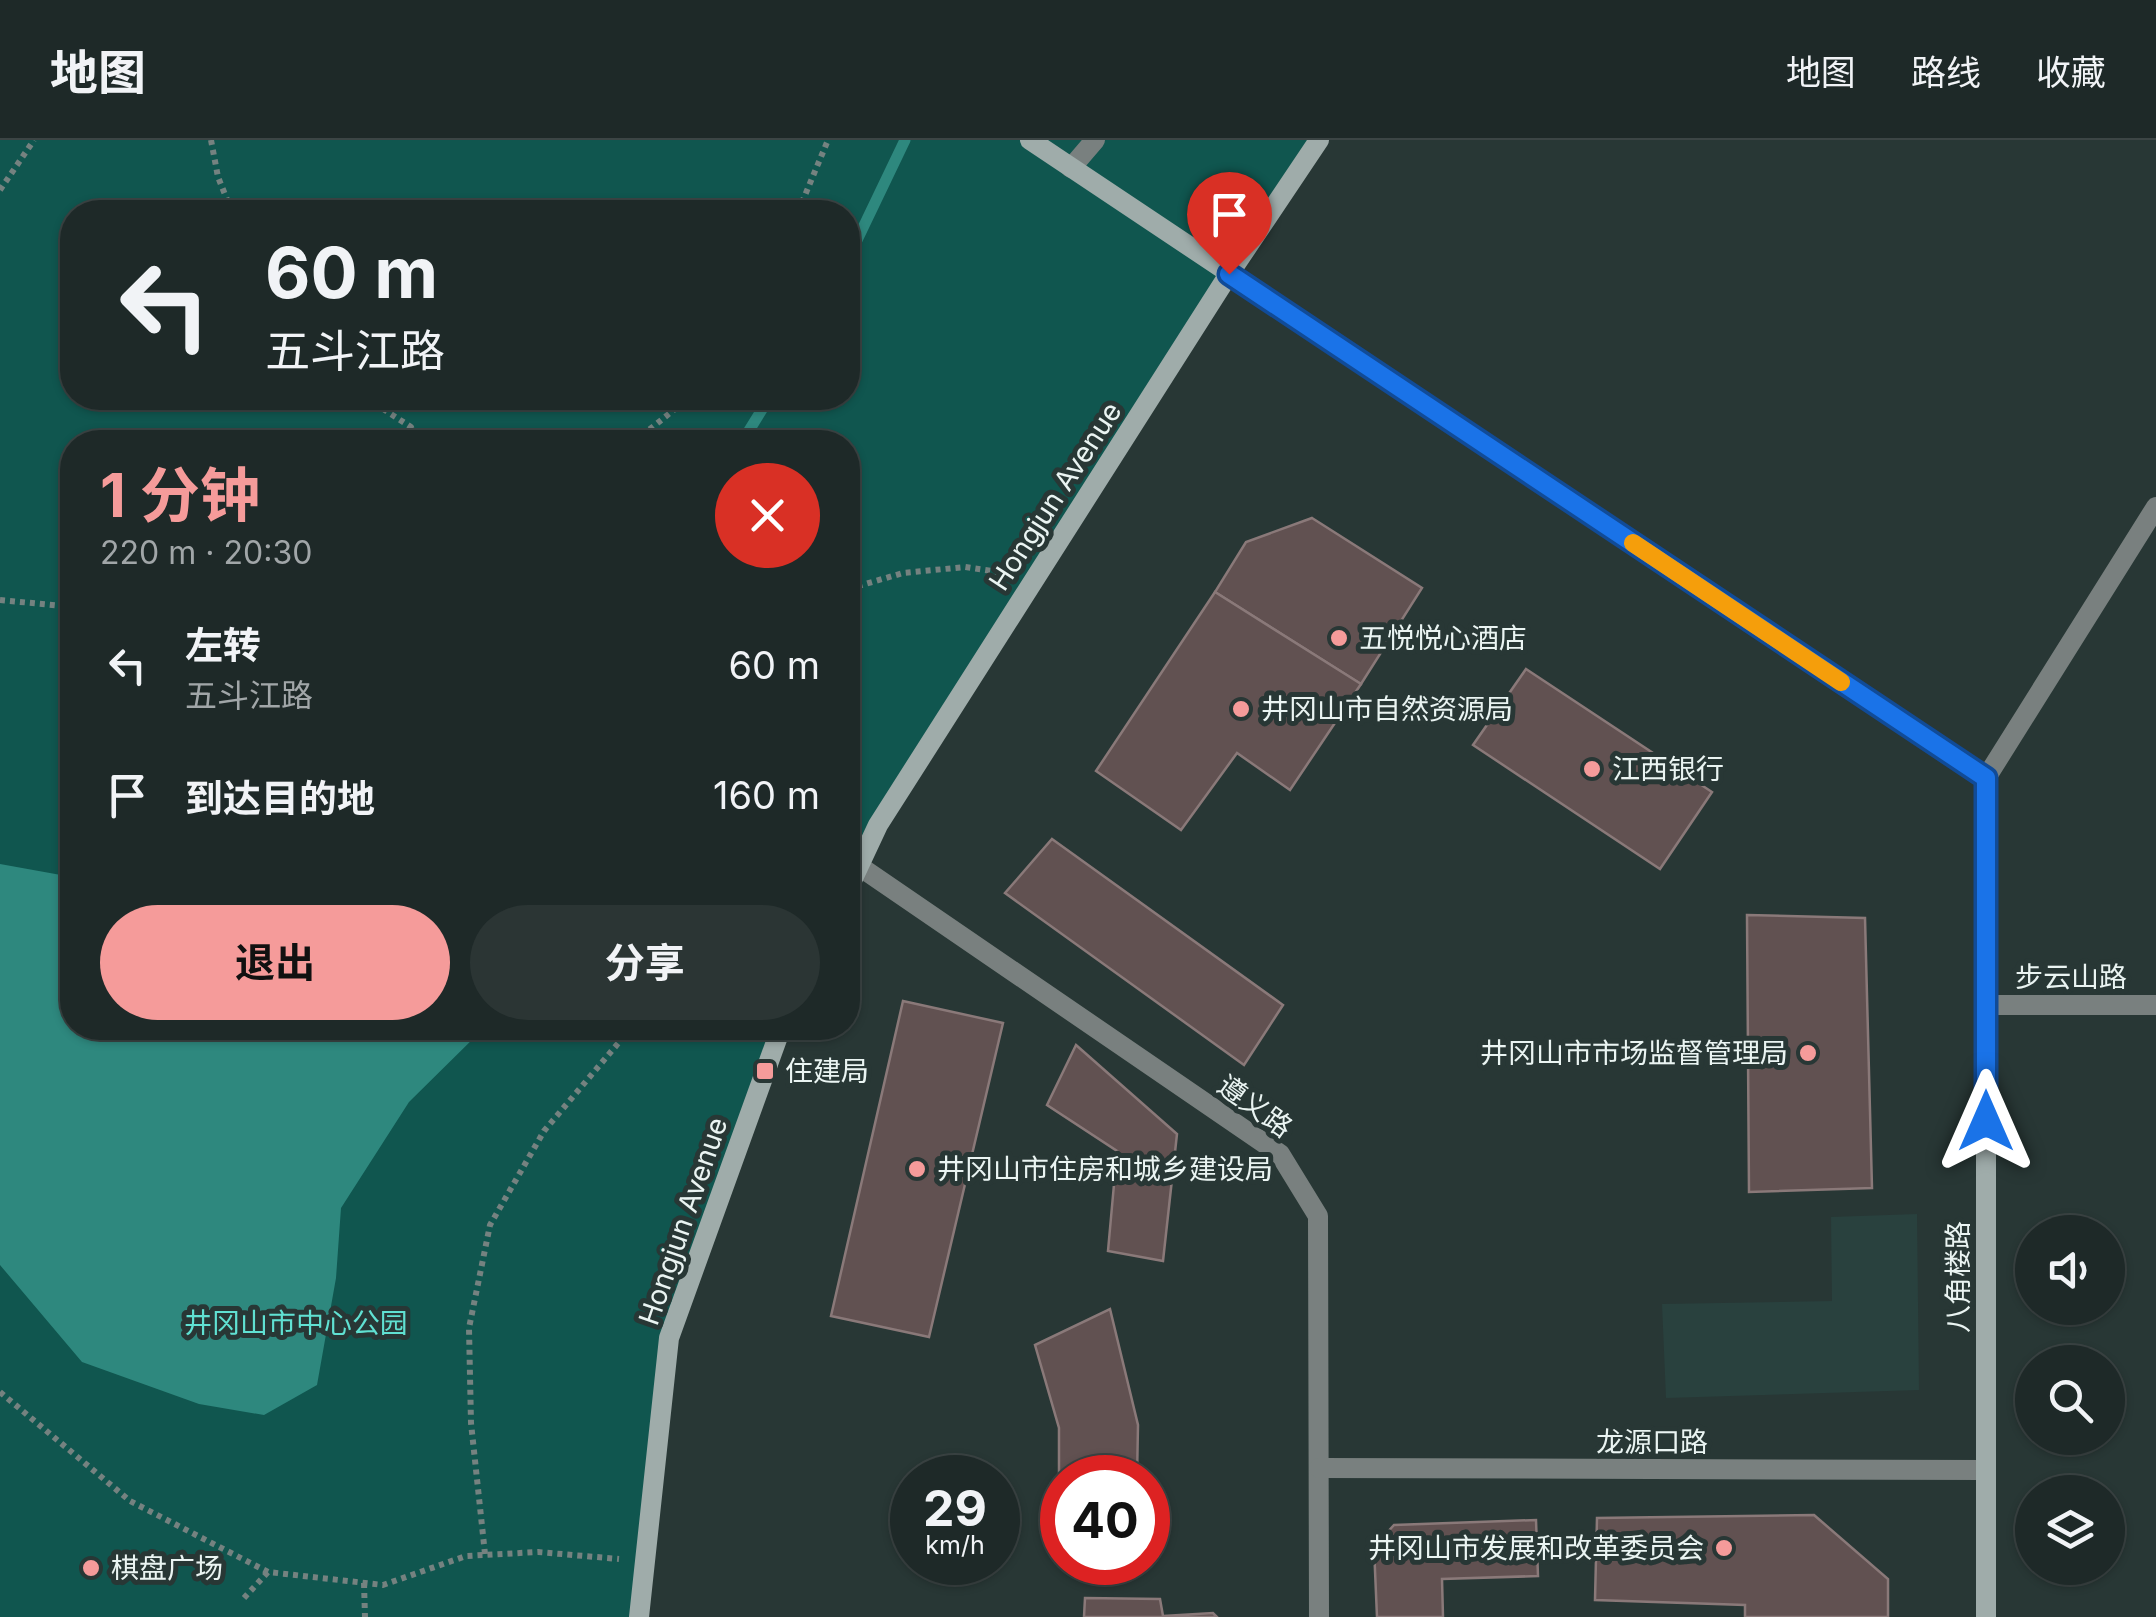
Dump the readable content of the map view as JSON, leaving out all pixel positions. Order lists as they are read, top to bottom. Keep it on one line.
{"streets":{"street":["Hongjun Avenue","步云山路","遵义路","八角楼路","龙源口路"]},"crossings":[["步云山路","八角楼路"],["遵义路","龙源口路"],["八角楼路","龙源口路"]],"parks":["井冈山市中心公园"],"places":{"other":["五悦悦心酒店","井冈山市自然资源局","江西银行","井冈山市市场监督管理局","井冈山市住房和城乡建设局","井冈山市发展和改革委员会","棋盘广场"],"transit":["住建局"]},"page":{"header":"地图","nav":["地图","路线","收藏"],"turn":["60 m","五斗江路"],"heading":["1 分钟","220 m · 20:30"],"list":[{"name":"左转","note":"五斗江路","value":"60 m"},{"name":"到达目的地","value":"160 m"}],"buttons":["退出","分享"],"speed":"29 km/h","limit":"40"}}
